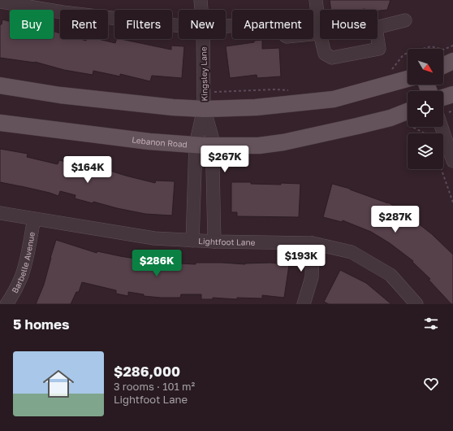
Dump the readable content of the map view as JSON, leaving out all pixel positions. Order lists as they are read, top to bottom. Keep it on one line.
{"streets":{"main road":["Lebanon Road"],"street":["Kingsley Lane","Lightfoot Lane","Barbelle Avenue"]},"crossings":[["Kingsley Lane","Lebanon Road"],["Kingsley Lane","Lightfoot Lane"],["Lightfoot Lane","Barbelle Avenue"]],"north":"bottom right","page":{"chip":["Buy","Rent","Filters","New","Apartment","House"],"price":["$267K","$164K","$287K","$193K","$286K"],"heading":"5 homes","list":[{"name":"$286,000","note":"3 rooms · 101 m² · Lightfoot Lane"}]}}
